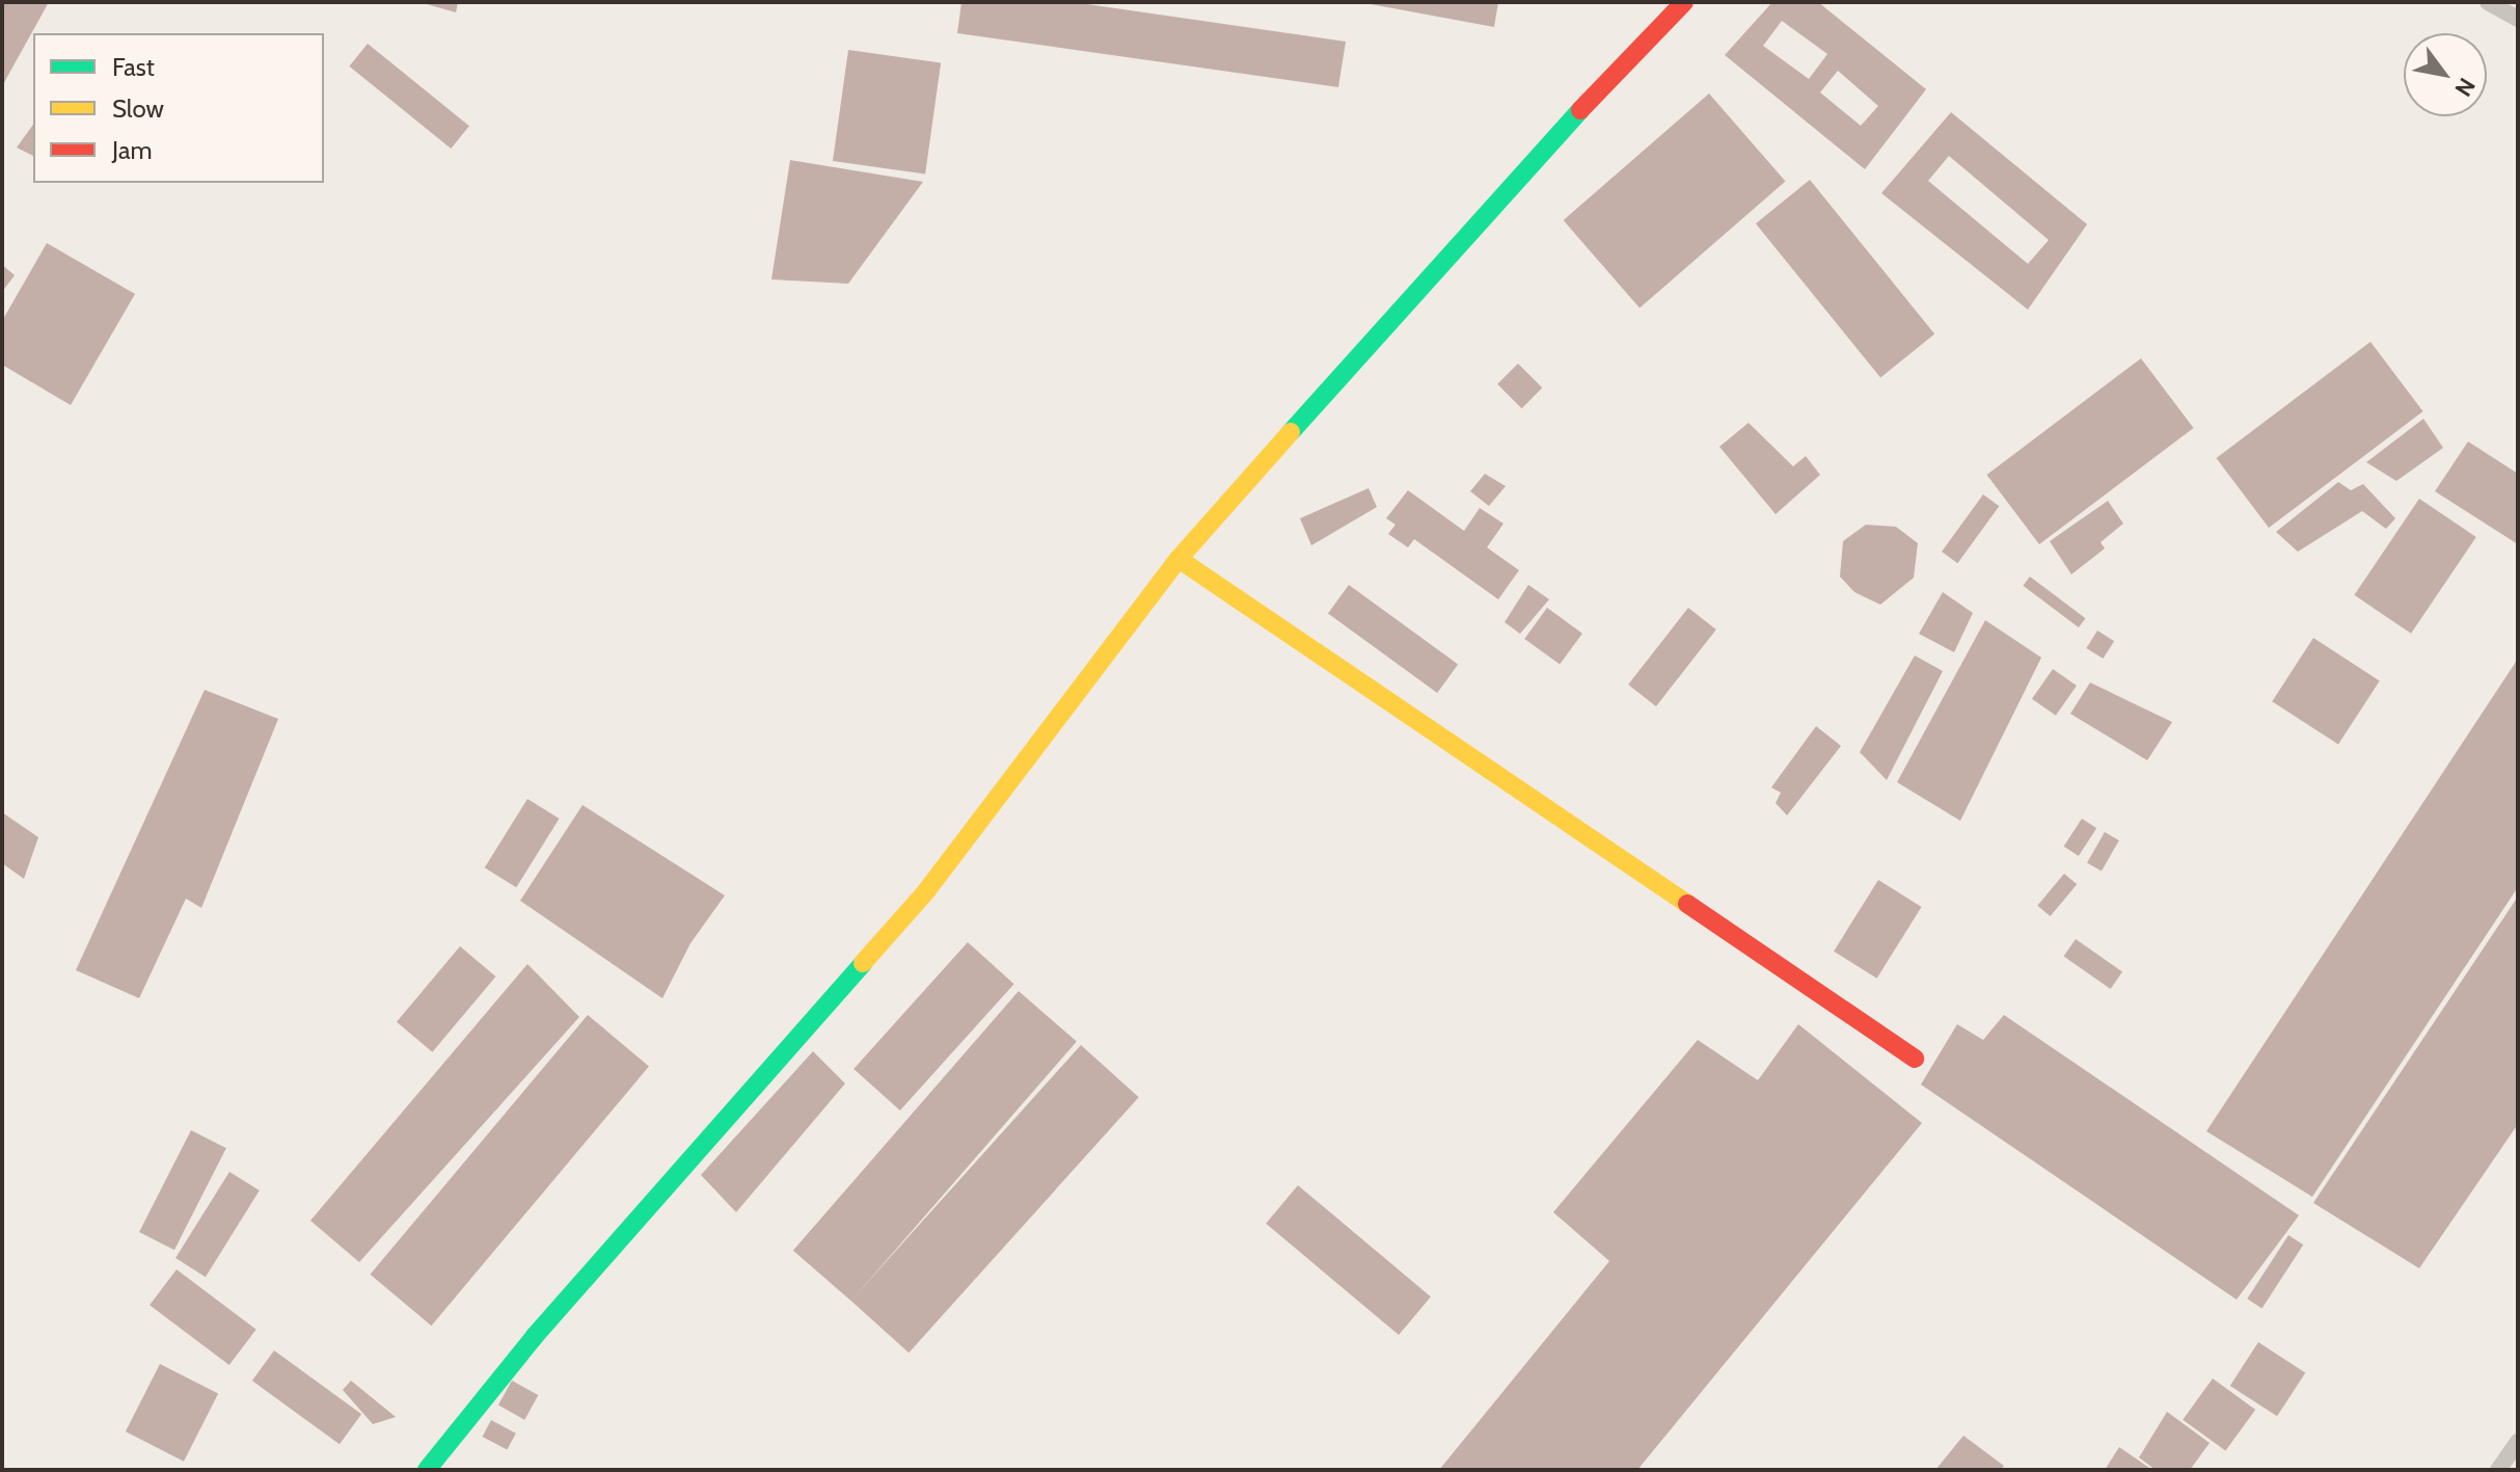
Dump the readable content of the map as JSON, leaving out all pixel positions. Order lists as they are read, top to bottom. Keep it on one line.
{"legend":["Fast","Slow","Jam"],"north":"bottom right"}
